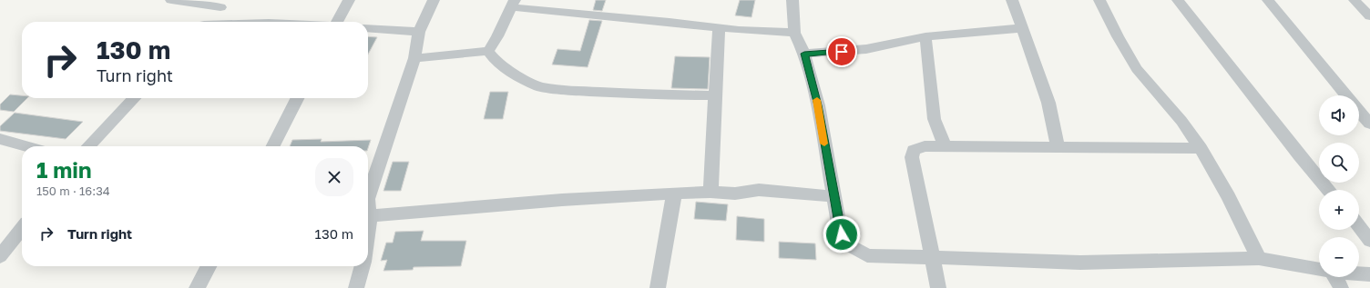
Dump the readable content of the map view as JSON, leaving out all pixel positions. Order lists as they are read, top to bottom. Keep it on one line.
{"page":{"turn":["130 m","Turn right"],"map_buttons":["+","−"],"heading":["1 min","150 m · 16:34"],"list":[{"name":"Turn right","value":"130 m"}]}}
